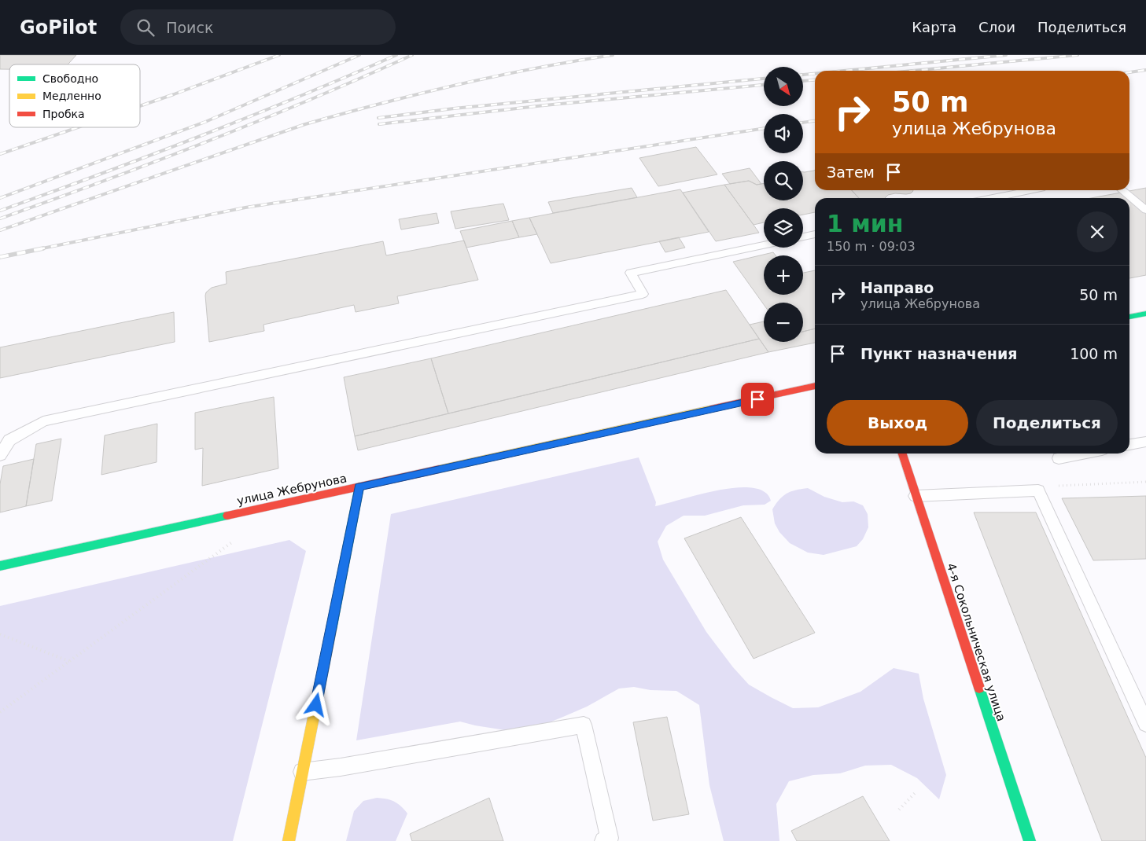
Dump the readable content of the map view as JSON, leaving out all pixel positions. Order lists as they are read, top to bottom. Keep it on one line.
{"streets":{"street":["улица Жебрунова","4-я Сокольническая улица"]},"legend":["Свободно","Медленно","Пробка"],"north":"bottom right","page":{"header":"GoPilot","search":"Поиск","nav":["Карта","Слои","Поделиться"],"map_buttons":["+","−"],"turn":["50 m","улица Жебрунова"],"then":"Затем","heading":["1 мин","150 m · 09:03"],"list":[{"name":"Направо","note":"улица Жебрунова","value":"50 m"},{"name":"Пункт назначения","value":"100 m"}],"buttons":["Выход","Поделиться"]}}
